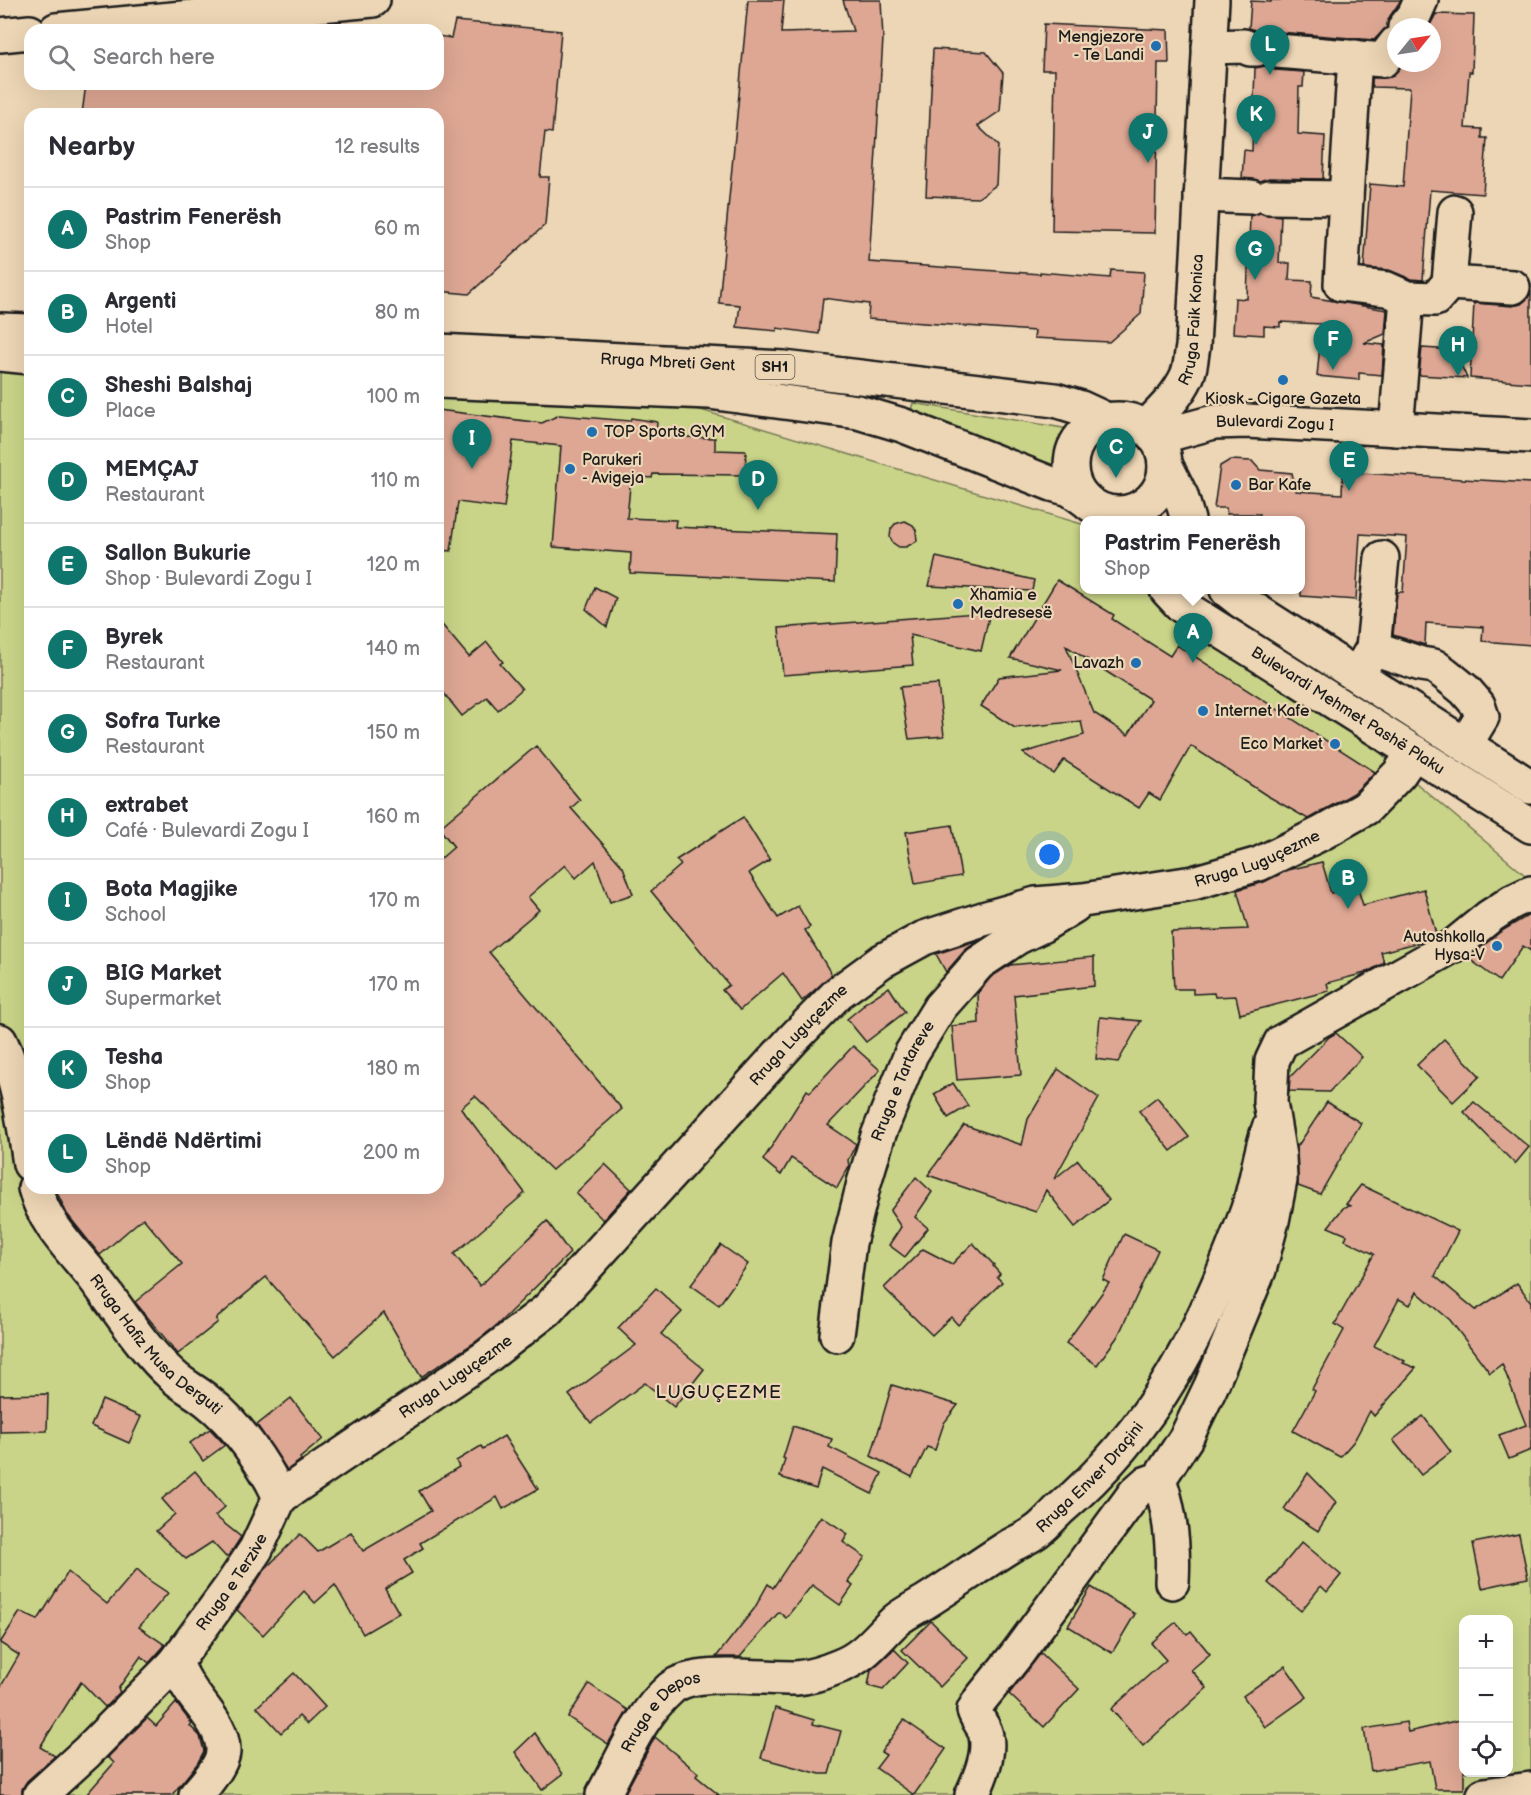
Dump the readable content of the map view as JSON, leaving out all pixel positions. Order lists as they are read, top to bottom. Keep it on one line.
{"streets":{"street":["Rruga Faik Konica","Rruga Mbreti Gent","SH1","Bulevardi Zogu I","Bulevardi Mehmet Pashë Plaku","Rruga Luguçezme","Rruga e Tartareve","Rruga Hafiz Musa Derguti","Rruga Enver Draçini","Rruga e Terzive","Rruga e Depos"]},"crossings":[["Rruga Faik Konica","Rruga Mbreti Gent"],["Rruga Faik Konica","Bulevardi Zogu I"],["Rruga Mbreti Gent","Bulevardi Zogu I"],["Bulevardi Mehmet Pashë Plaku","Rruga Luguçezme"],["Rruga Luguçezme","Rruga e Tartareve"],["Rruga Luguçezme","Rruga Hafiz Musa Derguti"],["Rruga Luguçezme","Rruga e Terzive"],["Rruga Hafiz Musa Derguti","Rruga e Terzive"],["Rruga Enver Draçini","Rruga e Depos"]],"districts":["LUGUÇEZME"],"places":["Mengjezore - Te Landi","Kiosk - Cigare Gazeta","TOP Sports GYM","Parukeri - Avigeja","Bar Kafe","Xhamia e Medresesë","Lavazh","Internet Kafe","Eco Market","Autoshkolla Hysa-V"],"north":"top right","page":{"search":"Search here","pins":["L","K","J","G","F","H","I","C","E","D","A","B"],"heading":["Nearby","12 results"],"list":[{"mark":"A","name":"Pastrim Fenerësh","note":"Shop","value":"60 m"},{"mark":"B","name":"Argenti","note":"Hotel","value":"80 m"},{"mark":"C","name":"Sheshi Balshaj","note":"Place","value":"100 m"},{"mark":"D","name":"MEMÇAJ","note":"Restaurant","value":"110 m"},{"mark":"E","name":"Sallon Bukurie","note":"Shop · Bulevardi Zogu I","value":"120 m"},{"mark":"F","name":"Byrek","note":"Restaurant","value":"140 m"},{"mark":"G","name":"Sofra Turke","note":"Restaurant","value":"150 m"},{"mark":"H","name":"extrabet","note":"Café · Bulevardi Zogu I","value":"160 m"},{"mark":"I","name":"Bota Magjike","note":"School","value":"170 m"},{"mark":"J","name":"BIG Market","note":"Supermarket","value":"170 m"},{"mark":"K","name":"Tesha","note":"Shop","value":"180 m"},{"mark":"L","name":"Lëndë Ndërtimi","note":"Shop","value":"200 m"}],"popup":["Pastrim Fenerësh","Shop"],"map_buttons":["+","−"]}}
